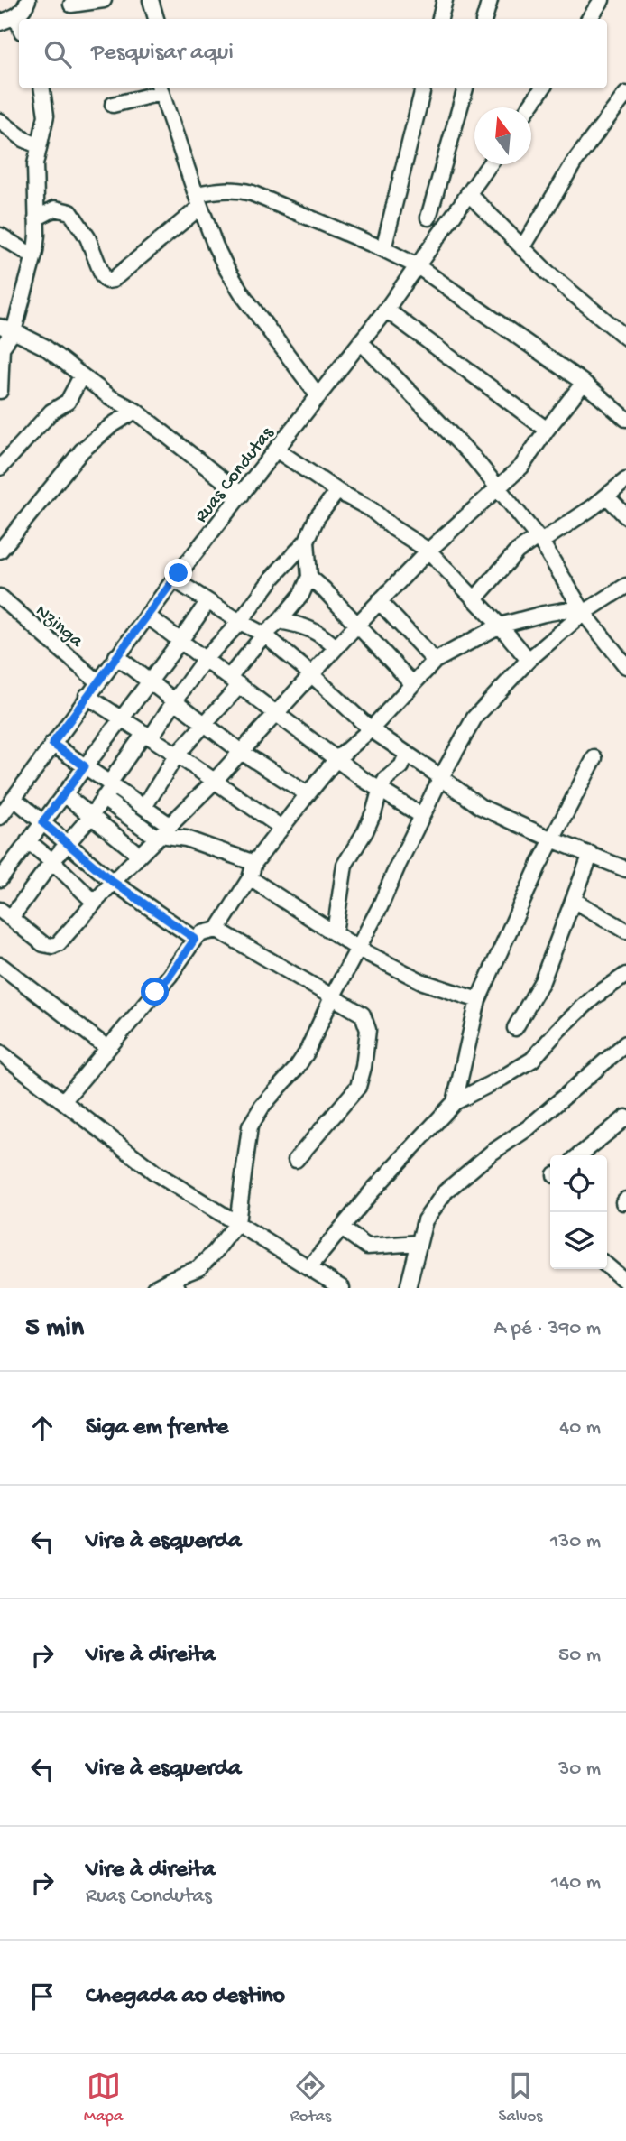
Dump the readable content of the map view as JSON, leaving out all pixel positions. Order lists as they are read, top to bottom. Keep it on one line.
{"streets":{"street":["Ruas Condutas","Nzinga"]},"crossings":[["Ruas Condutas","Nzinga"]],"north":"top","page":{"search":"Pesquisar aqui","heading":["5 min","A pé · 390 m"],"list":[["Siga em frente","40 m"],["Vire à esquerda","130 m"],["Vire à direita","50 m"],["Vire à esquerda","30 m"],["Vire à direita","Ruas Condutas","140 m"],"Chegada ao destino"],"nav":["Mapa","Rotas","Salvos"]}}
